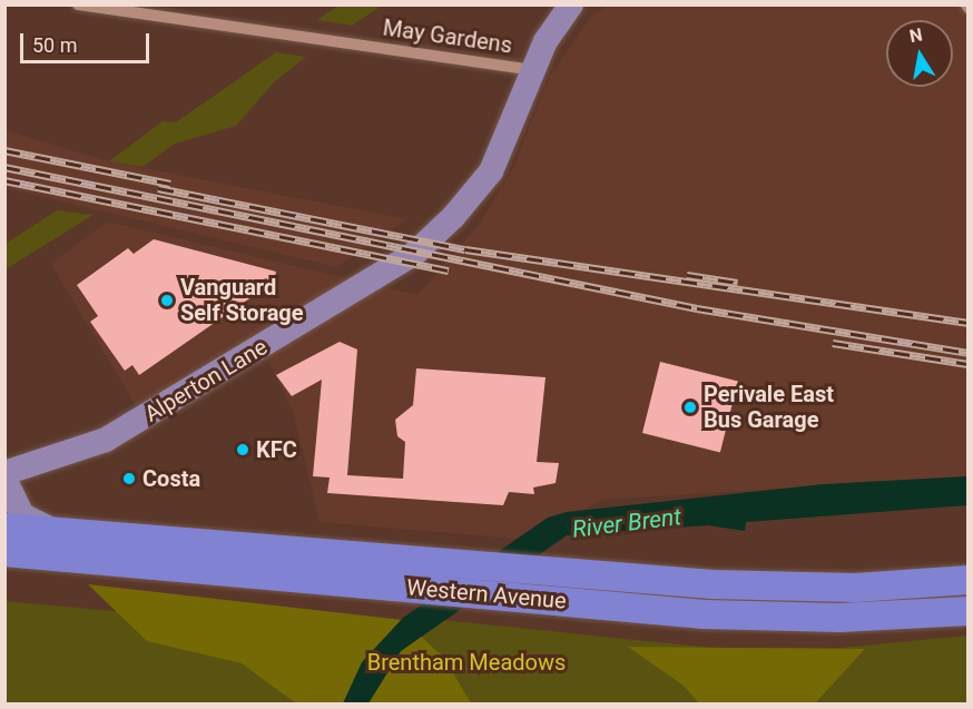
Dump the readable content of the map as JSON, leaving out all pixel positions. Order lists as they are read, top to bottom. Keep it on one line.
{"streets":{"highway":["Western Avenue"],"main road":["Alperton Lane"],"street":["May Gardens"]},"crossings":[["May Gardens","Alperton Lane"]],"water":["River Brent"],"parks":["Brentham Meadows"],"places":["Vanguard Self Storage","Perivale East Bus Garage","KFC","Costa"],"scale_bar":"50 m","north":"top"}
